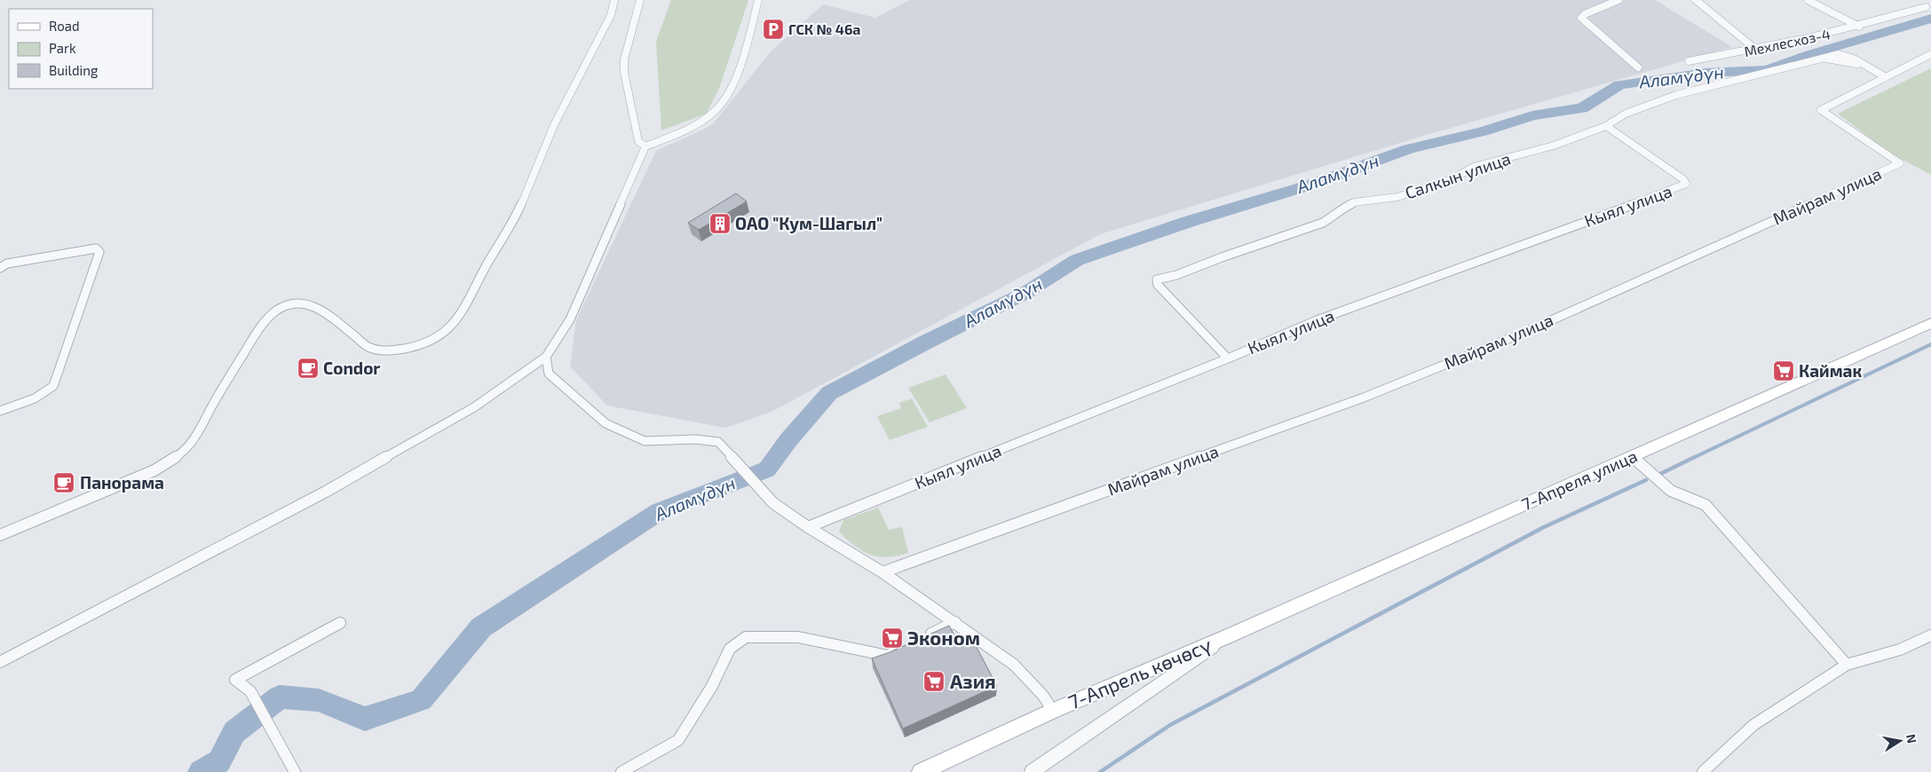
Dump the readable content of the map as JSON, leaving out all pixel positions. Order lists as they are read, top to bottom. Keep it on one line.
{"streets":{"main road":["7-Апреля улица","7-Апрель көчөсү"],"street":["Мехлесхоз-4","Салкын улица","Майрам улица","Кыял улица"]},"crossings":[["Салкын улица","Майрам улица"],["Салкын улица","Кыял улица"],["7-Апреля улица","7-Апрель көчөсү"]],"water":["Аламүдүн"],"places":{"parking":["ГСК № 46а"],"building":["ОАО \"Кум-Шагыл\""],"cafe":["Condor","Панорама"],"supermarket":["Каймак","Эконом","Азия"]},"legend":["Road","Park","Building"],"north":"right"}
